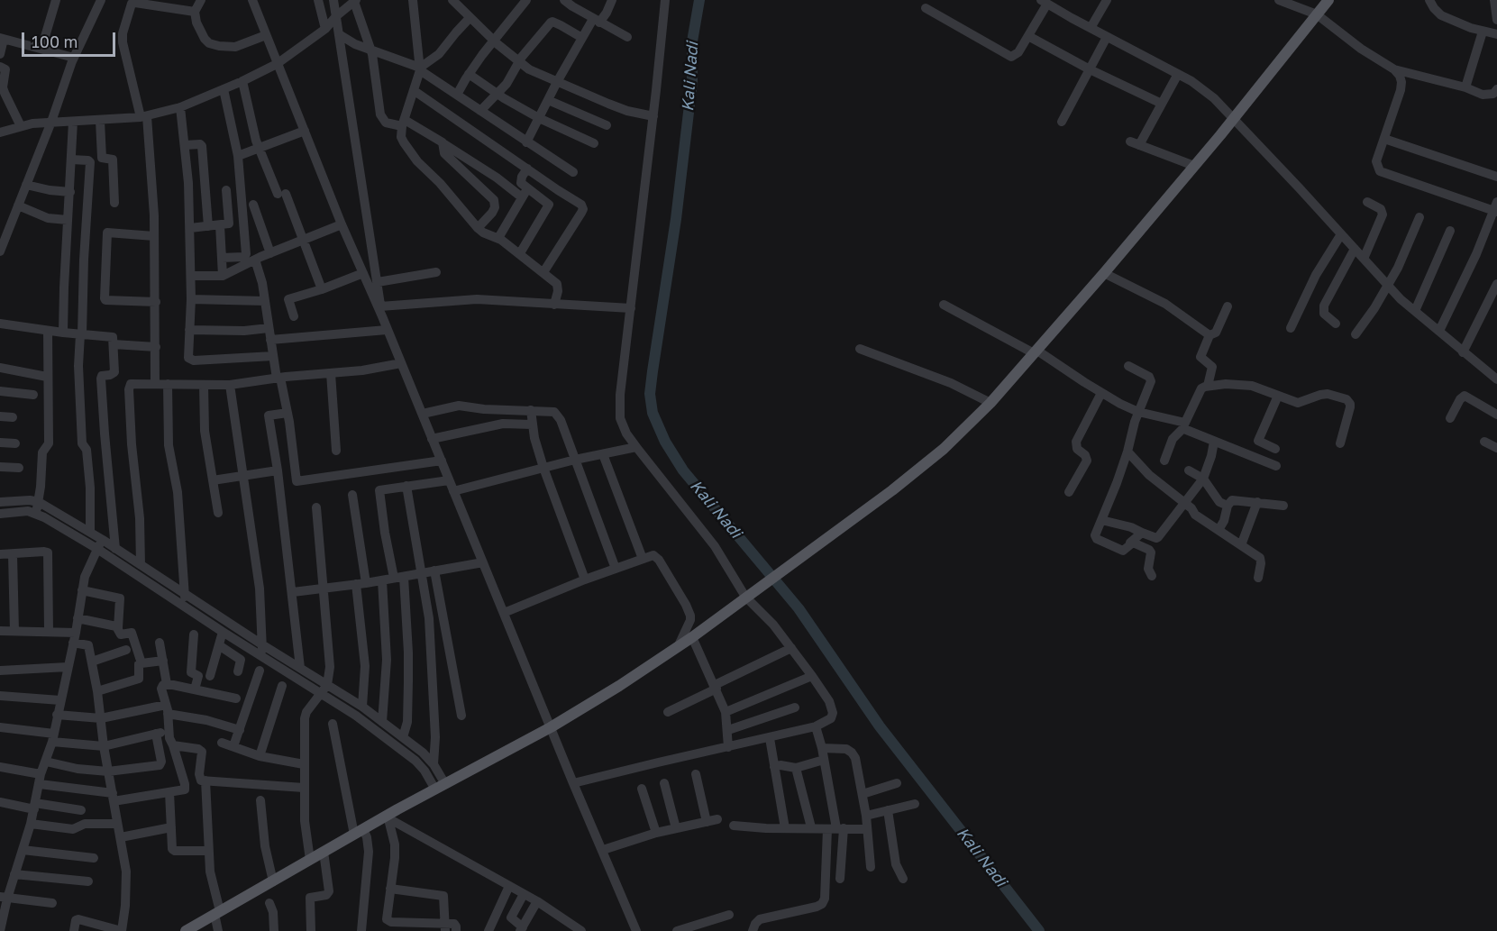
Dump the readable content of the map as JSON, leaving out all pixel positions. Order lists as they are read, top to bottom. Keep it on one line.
{"water":["Kali Nadi"],"scale_bar":"100 m"}
